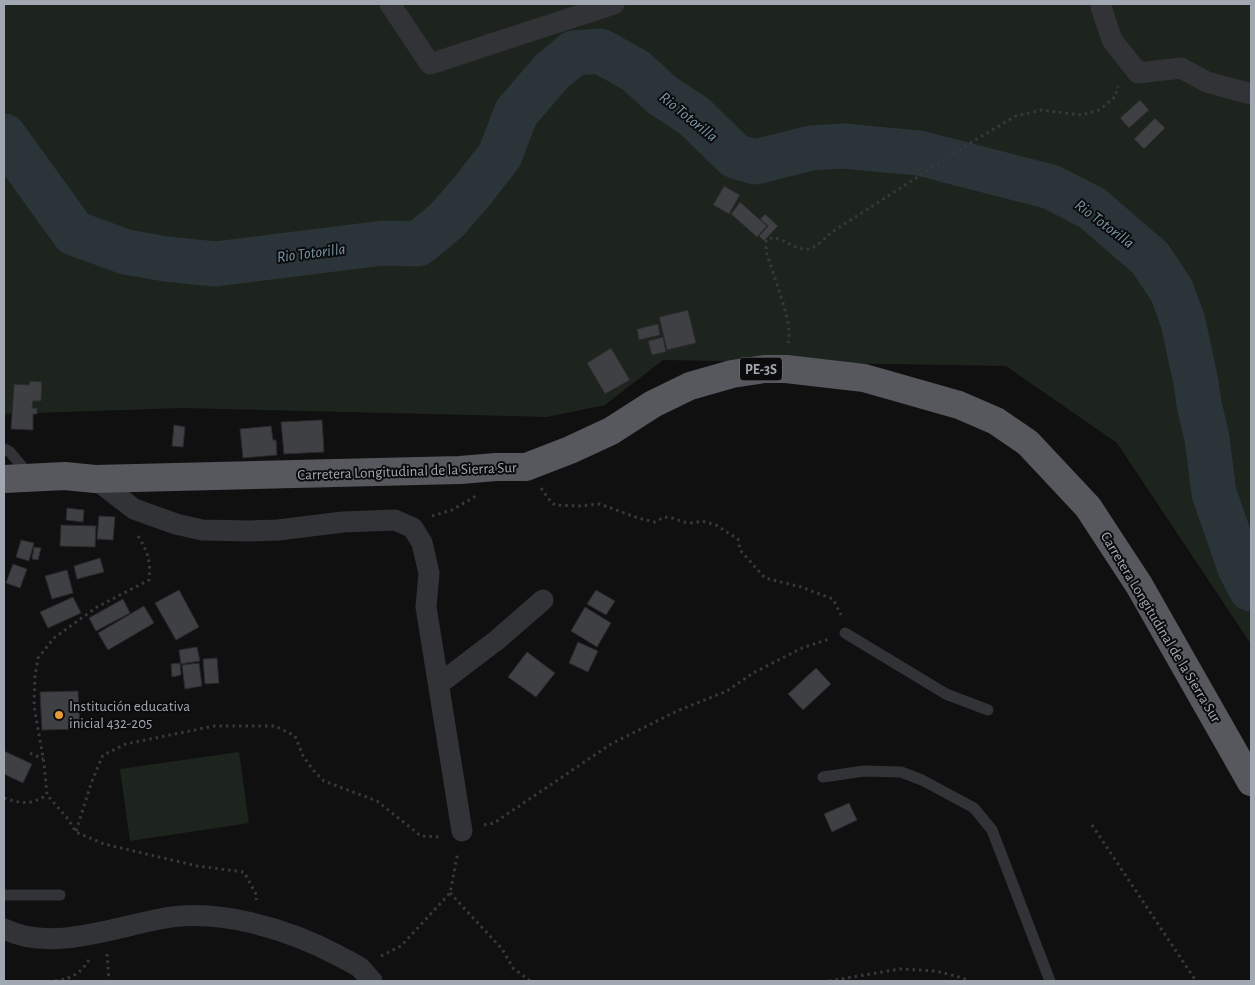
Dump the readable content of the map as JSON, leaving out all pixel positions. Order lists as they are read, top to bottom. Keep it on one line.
{"streets":{"highway":["PE-3S","Carretera Longitudinal de la Sierra Sur"]},"water":["Rio Totorilla"],"places":["Institución educativa inicial 432-205"]}
